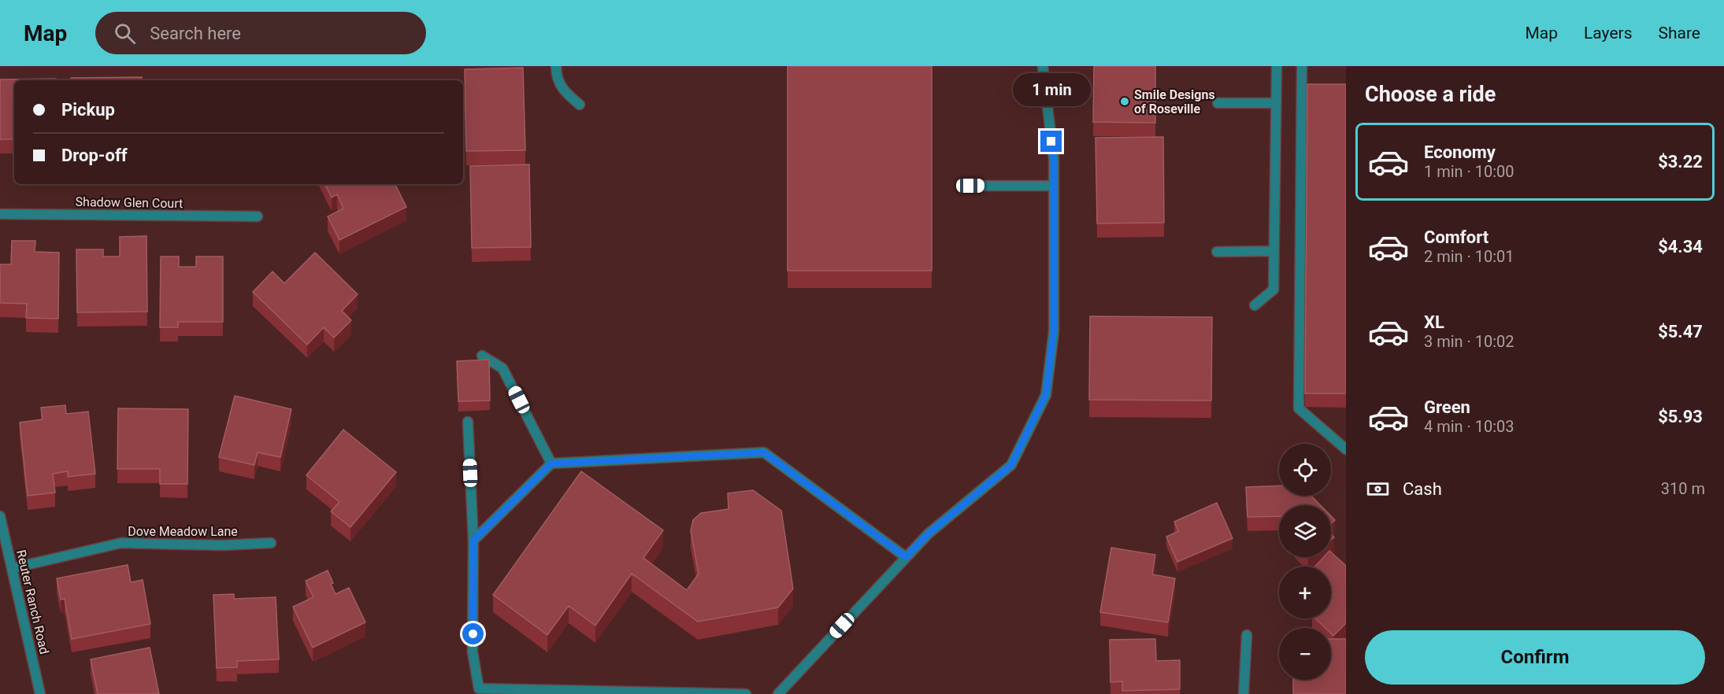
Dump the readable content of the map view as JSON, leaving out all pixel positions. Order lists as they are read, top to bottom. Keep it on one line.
{"streets":{"street":["Shadow Glen Court","Dove Meadow Lane","Reuter Ranch Road"]},"crossings":[["Dove Meadow Lane","Reuter Ranch Road"]],"places":["Smile Designs of Roseville"],"page":{"header":"Map","search":"Search here","nav":["Map","Layers","Share"],"heading":"Choose a ride","bubble":"1 min","banner":["Pickup","Drop-off"],"list":[{"name":"Economy","note":"1 min · 10:00","value":"$3.22"},{"name":"Comfort","note":"2 min · 10:01","value":"$4.34"},{"name":"XL","note":"3 min · 10:02","value":"$5.47"},{"name":"Green","note":"4 min · 10:03","value":"$5.93"}],"map_buttons":["+","−"],"pay":["Cash","310 m"],"buttons":"Confirm"}}
